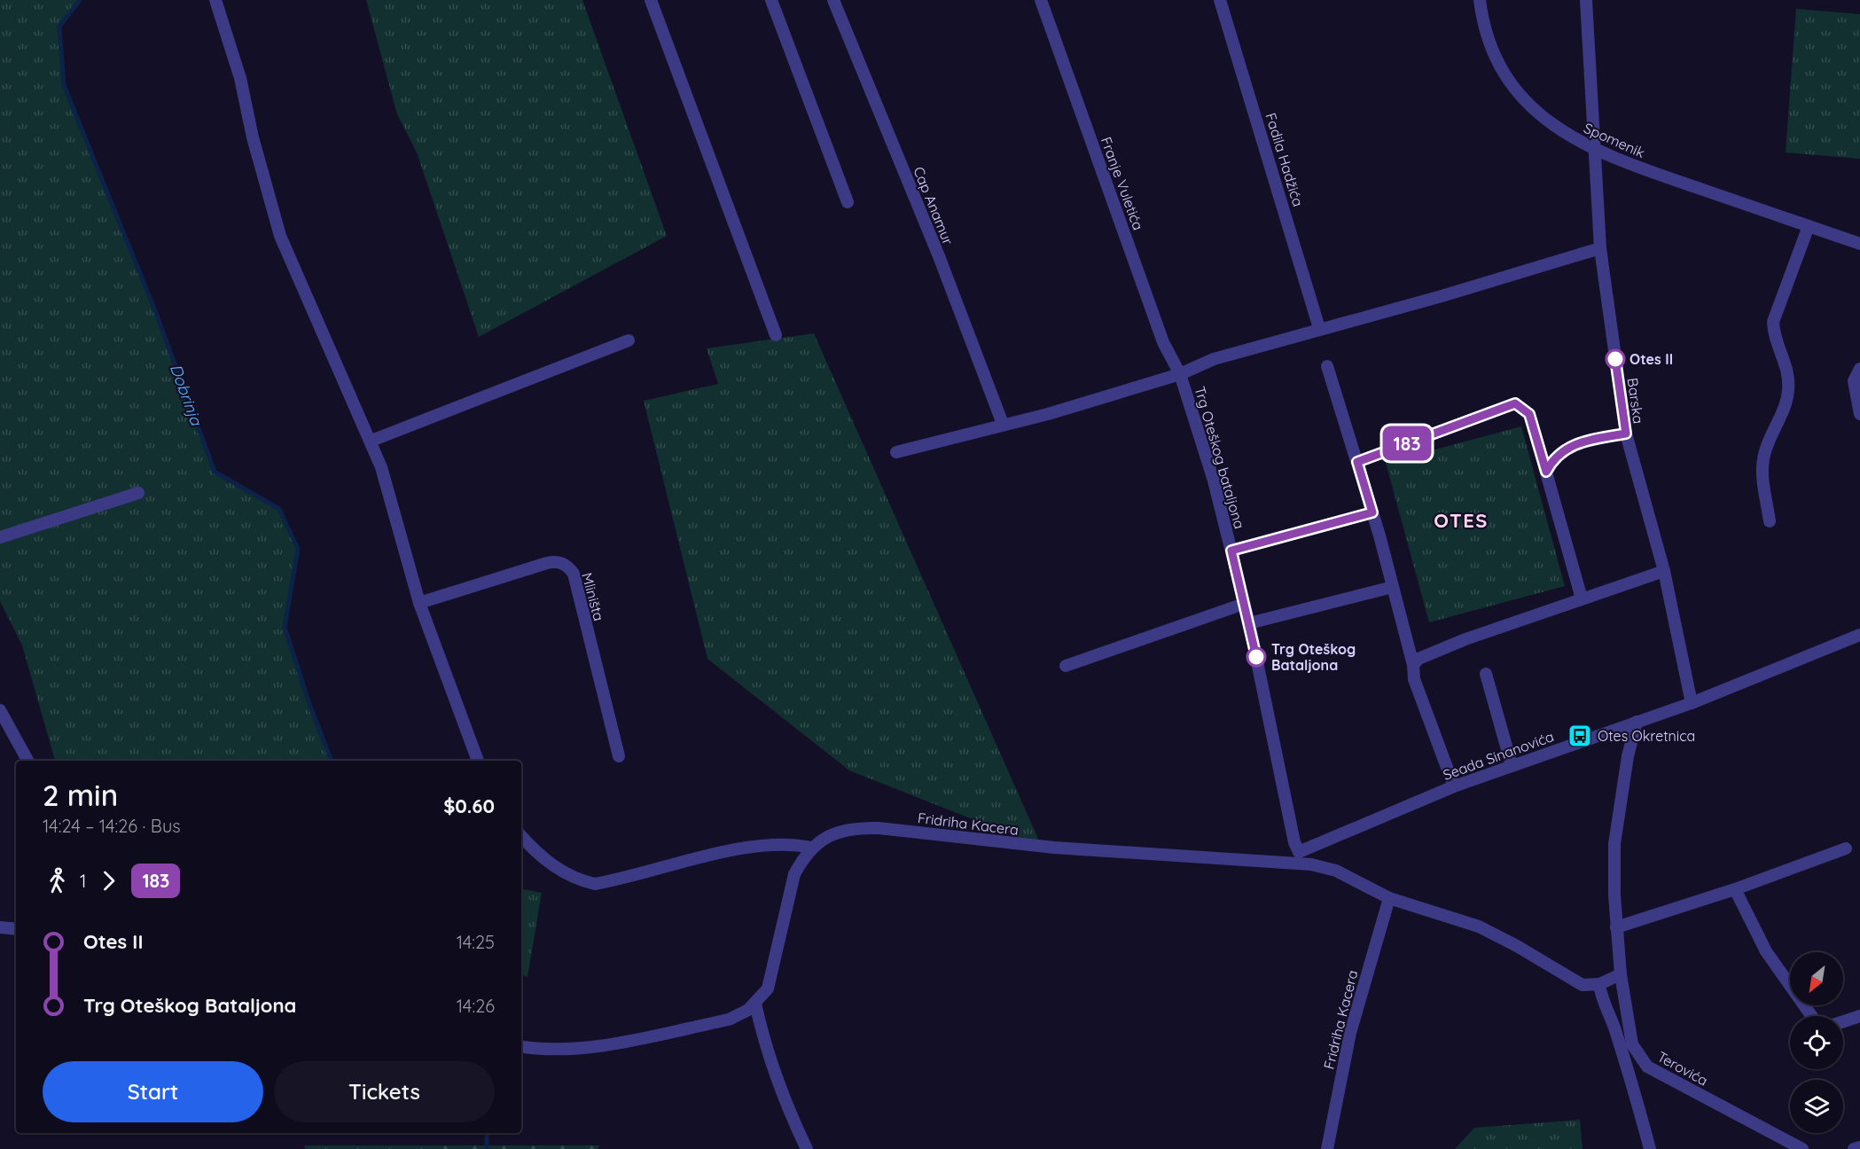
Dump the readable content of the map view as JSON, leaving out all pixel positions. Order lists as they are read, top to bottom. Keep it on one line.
{"streets":{"street":["Spomenik","Fadila Hadžića","Franje Vuletića","Cap Anamur","Barska","Trg Oteškog bataljona","Mliništa","Seada Sinanovića","Fridriha Kacera","Terovića"]},"crossings":[["Spomenik","Barska"],["Fadila Hadžića","Trg Oteškog bataljona"],["Franje Vuletića","Trg Oteškog bataljona"],["Barska","Trg Oteškog bataljona"],["Barska","Seada Sinanovića"],["Trg Oteškog bataljona","Seada Sinanovića"],["Trg Oteškog bataljona","Fridriha Kacera"],["Seada Sinanovića","Fridriha Kacera"],["Seada Sinanovića","Terovića"]],"districts":["OTES"],"water":["Dobrinja"],"places":{"other":["Otes II","Trg Oteškog Bataljona"],"bus stop":["Otes Okretnica"]},"lines":["bus line 183"],"north":"bottom left","page":{"on_map":"183","heading":["2 min","14:24 – 14:26 · Bus","$0.60"],"legs":["1","183"],"list":[{"name":"Otes II","value":"14:25"},{"name":"Trg Oteškog Bataljona","value":"14:26"}],"buttons":["Start","Tickets"]}}
